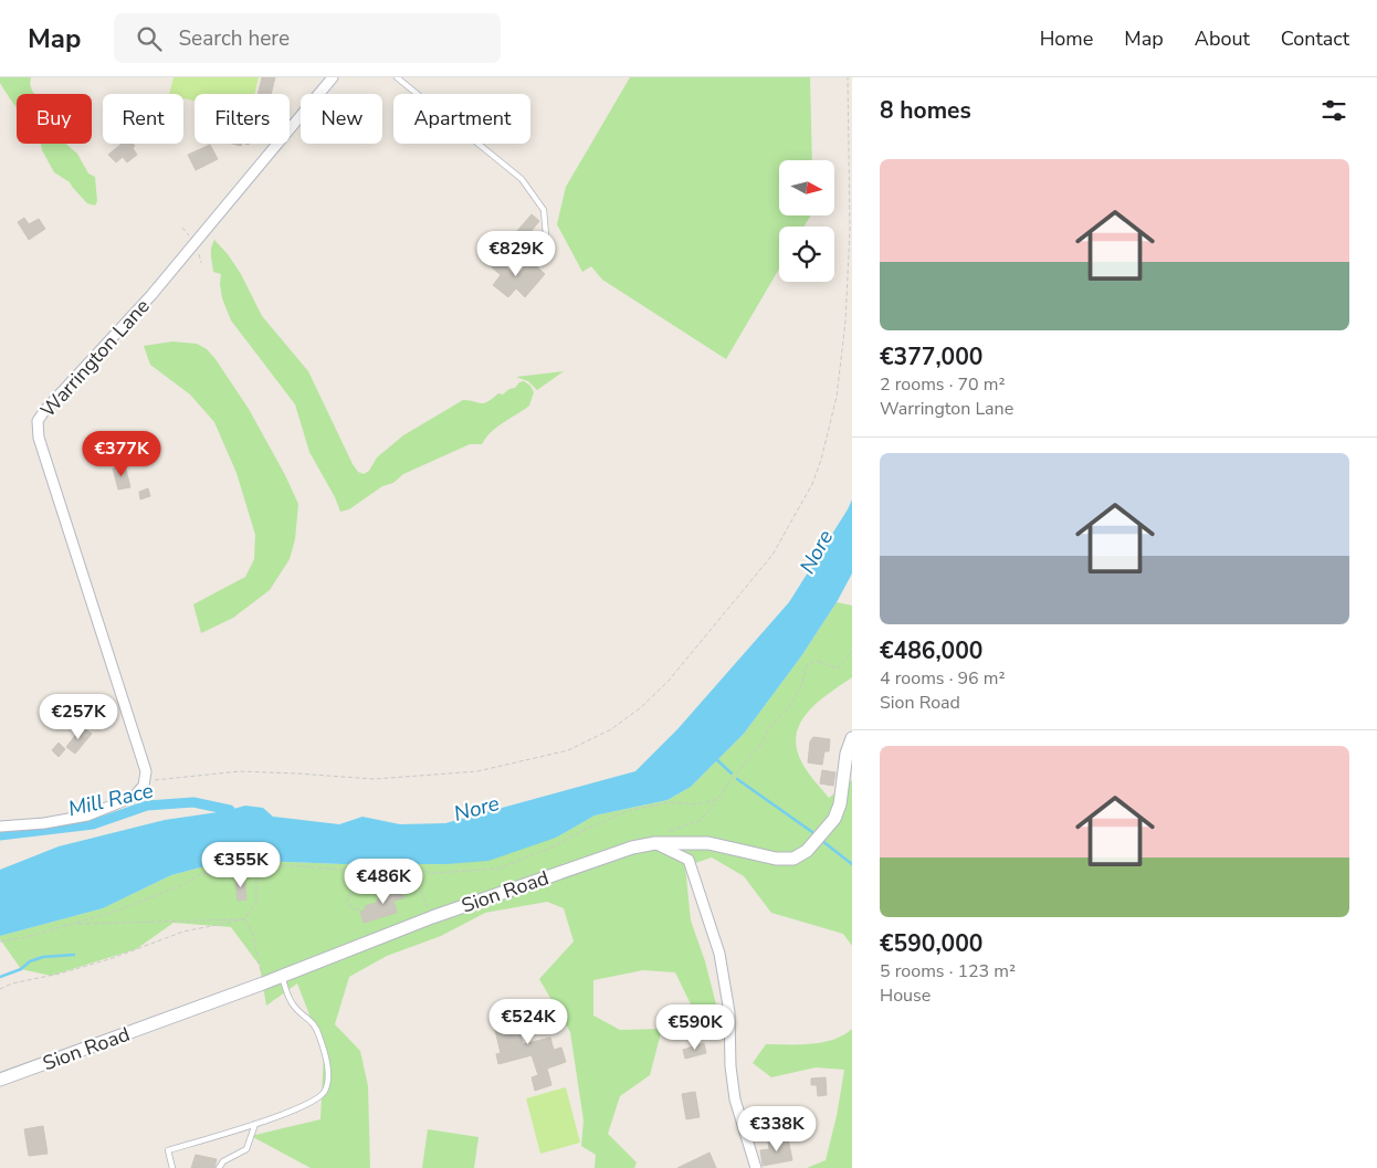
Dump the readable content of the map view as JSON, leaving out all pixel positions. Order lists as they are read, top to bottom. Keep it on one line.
{"streets":{"street":["Warrington Lane","Sion Road"]},"water":["Nore","Mill Race"],"north":"right","page":{"header":"Map","search":"Search here","nav":["Home","Map","About","Contact"],"heading":"8 homes","chip":["Buy","Rent","Filters","New","Apartment"],"list":[{"name":"€377,000","note":"2 rooms · 70 m² · Warrington Lane"},{"name":"€486,000","note":"4 rooms · 96 m² · Sion Road"},{"name":"€590,000","note":"5 rooms · 123 m² · House"}],"price":["€829K","€377K","€257K","€355K","€486K","€524K","€590K","€338K"]}}
